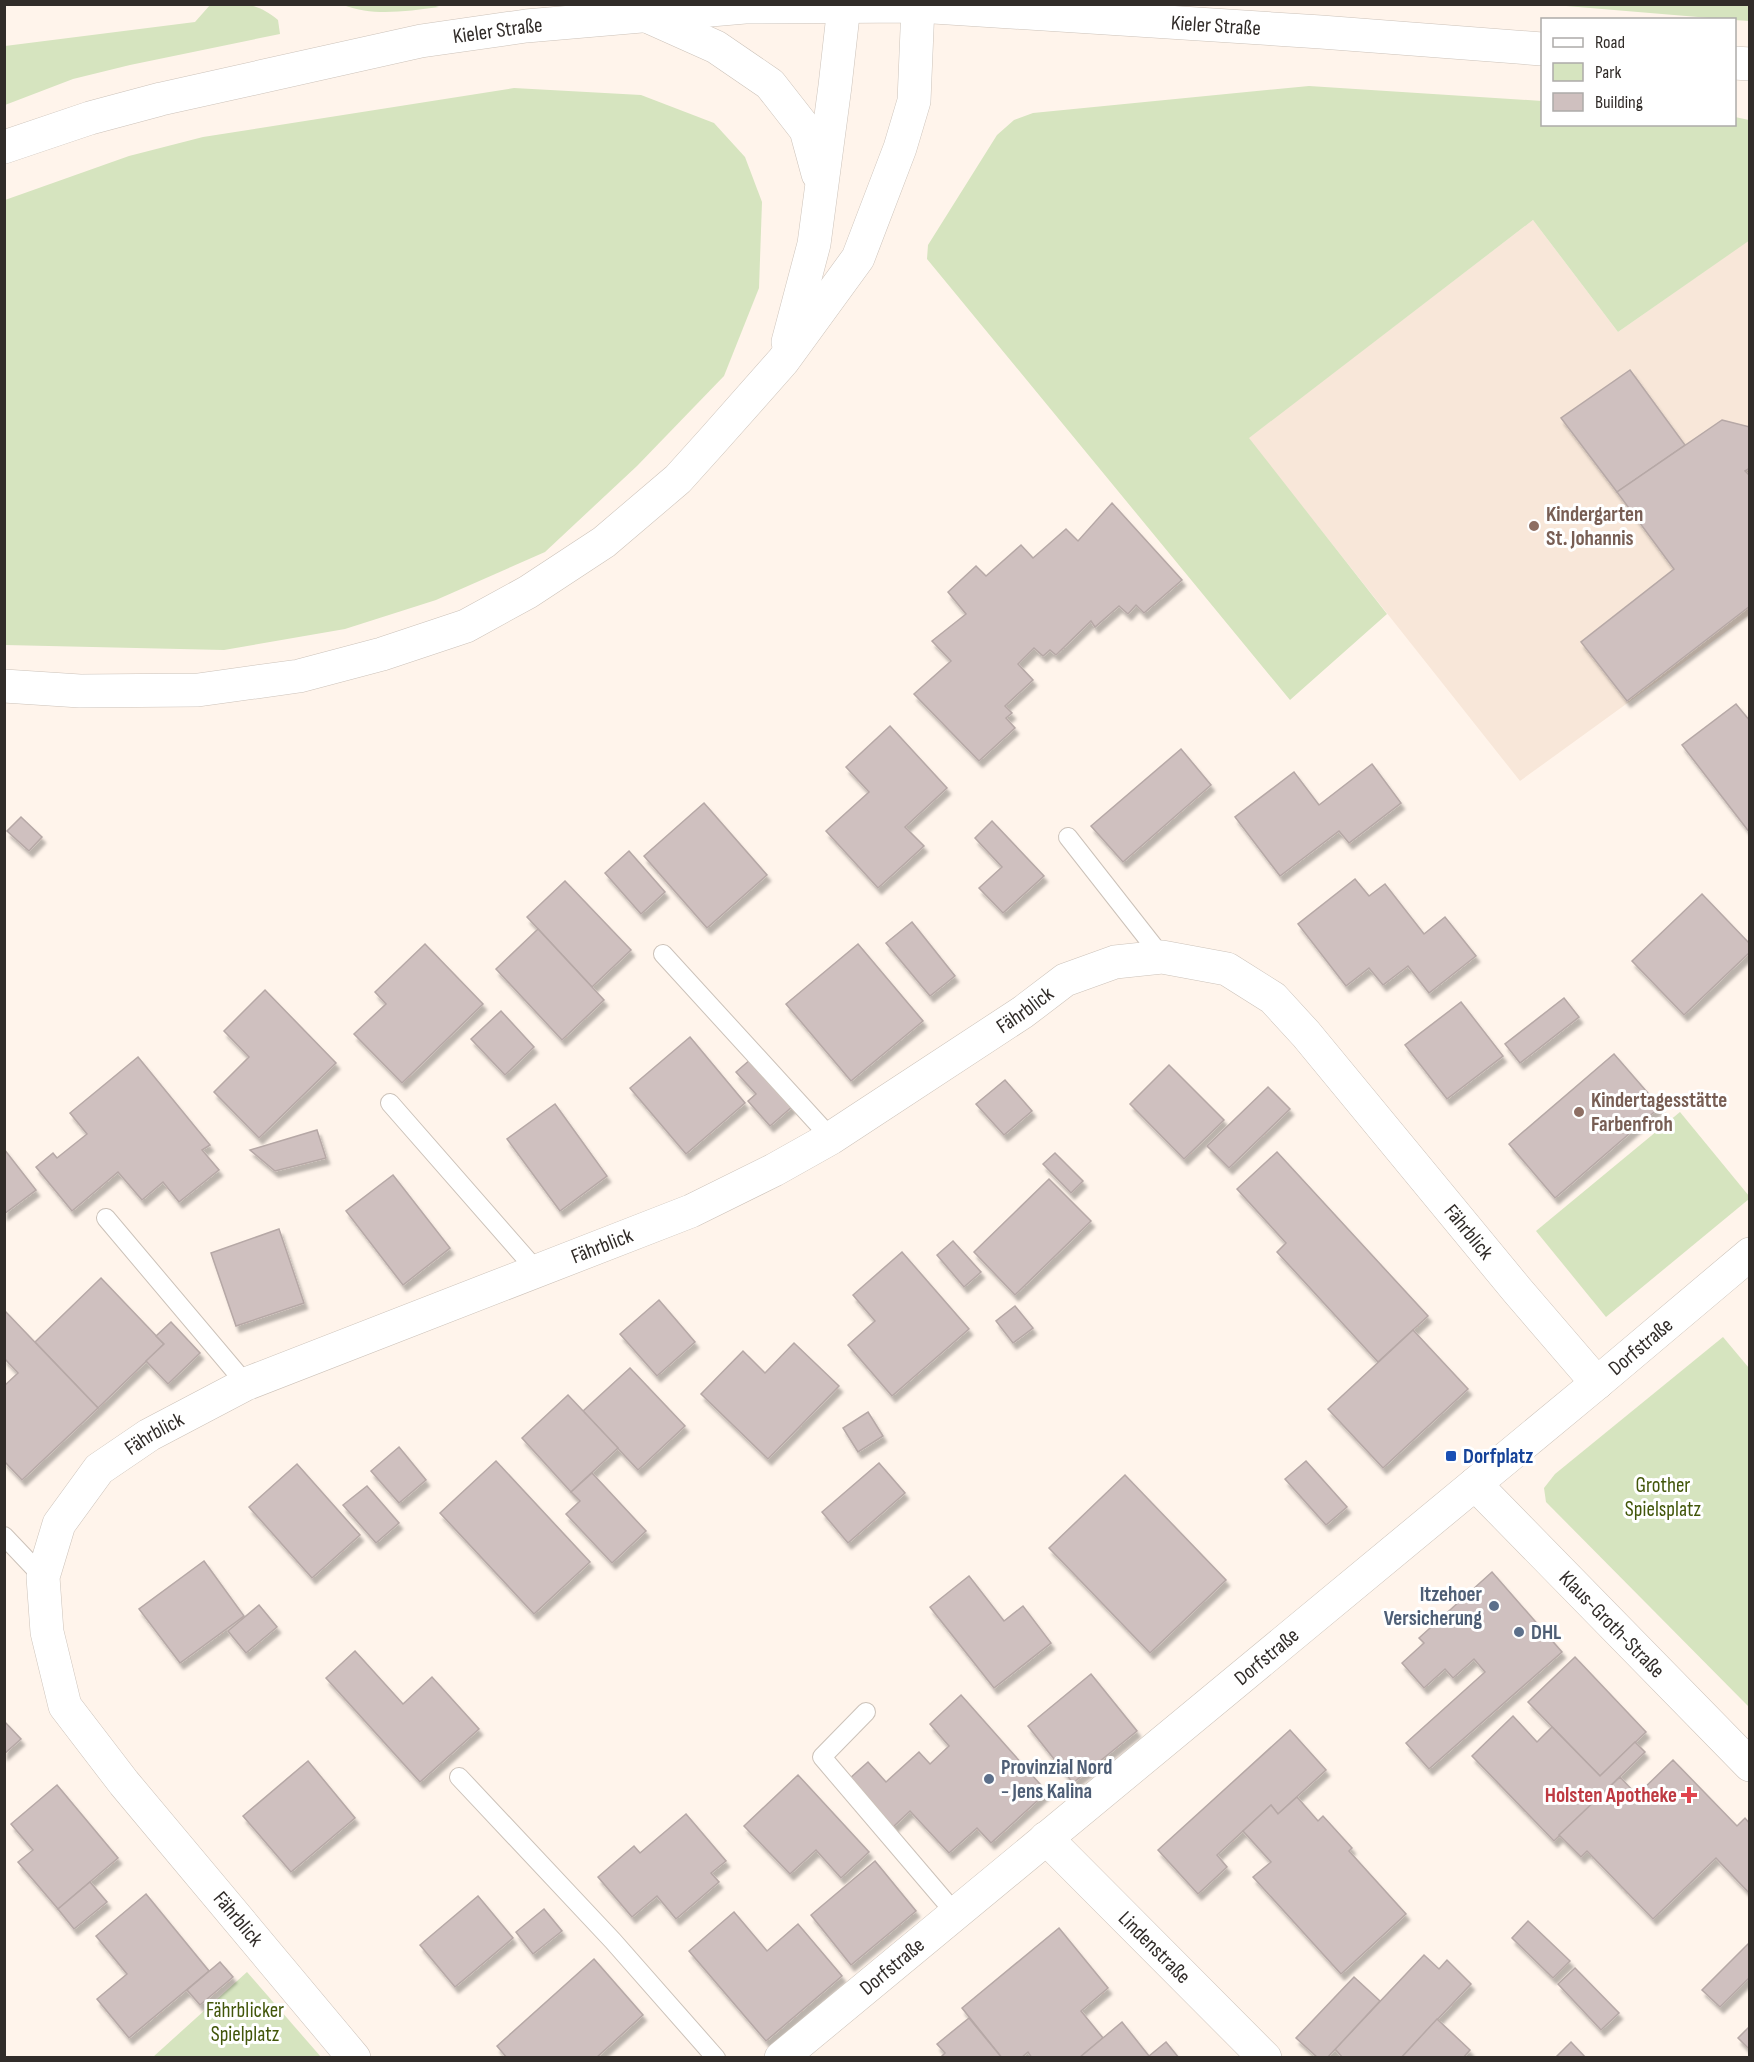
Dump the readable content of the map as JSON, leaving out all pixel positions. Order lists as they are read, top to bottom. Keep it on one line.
{"streets":{"street":["Kieler Straße","Fährblick","Dorfstraße","Klaus-Groth-Straße","Lindenstraße"]},"crossings":[["Fährblick","Dorfstraße"],["Dorfstraße","Klaus-Groth-Straße"],["Dorfstraße","Lindenstraße"]],"parks":["Grother Spielsplatz","Fährblicker Spielplatz"],"places":{"other":["Kindergarten St. Johannis","Kindertagesstätte Farbenfroh","Itzehoer Versicherung","DHL","Provinzial Nord - Jens Kalina"],"transit":["Dorfplatz"],"health":["Holsten Apotheke"]},"legend":["Road","Park","Building"]}
